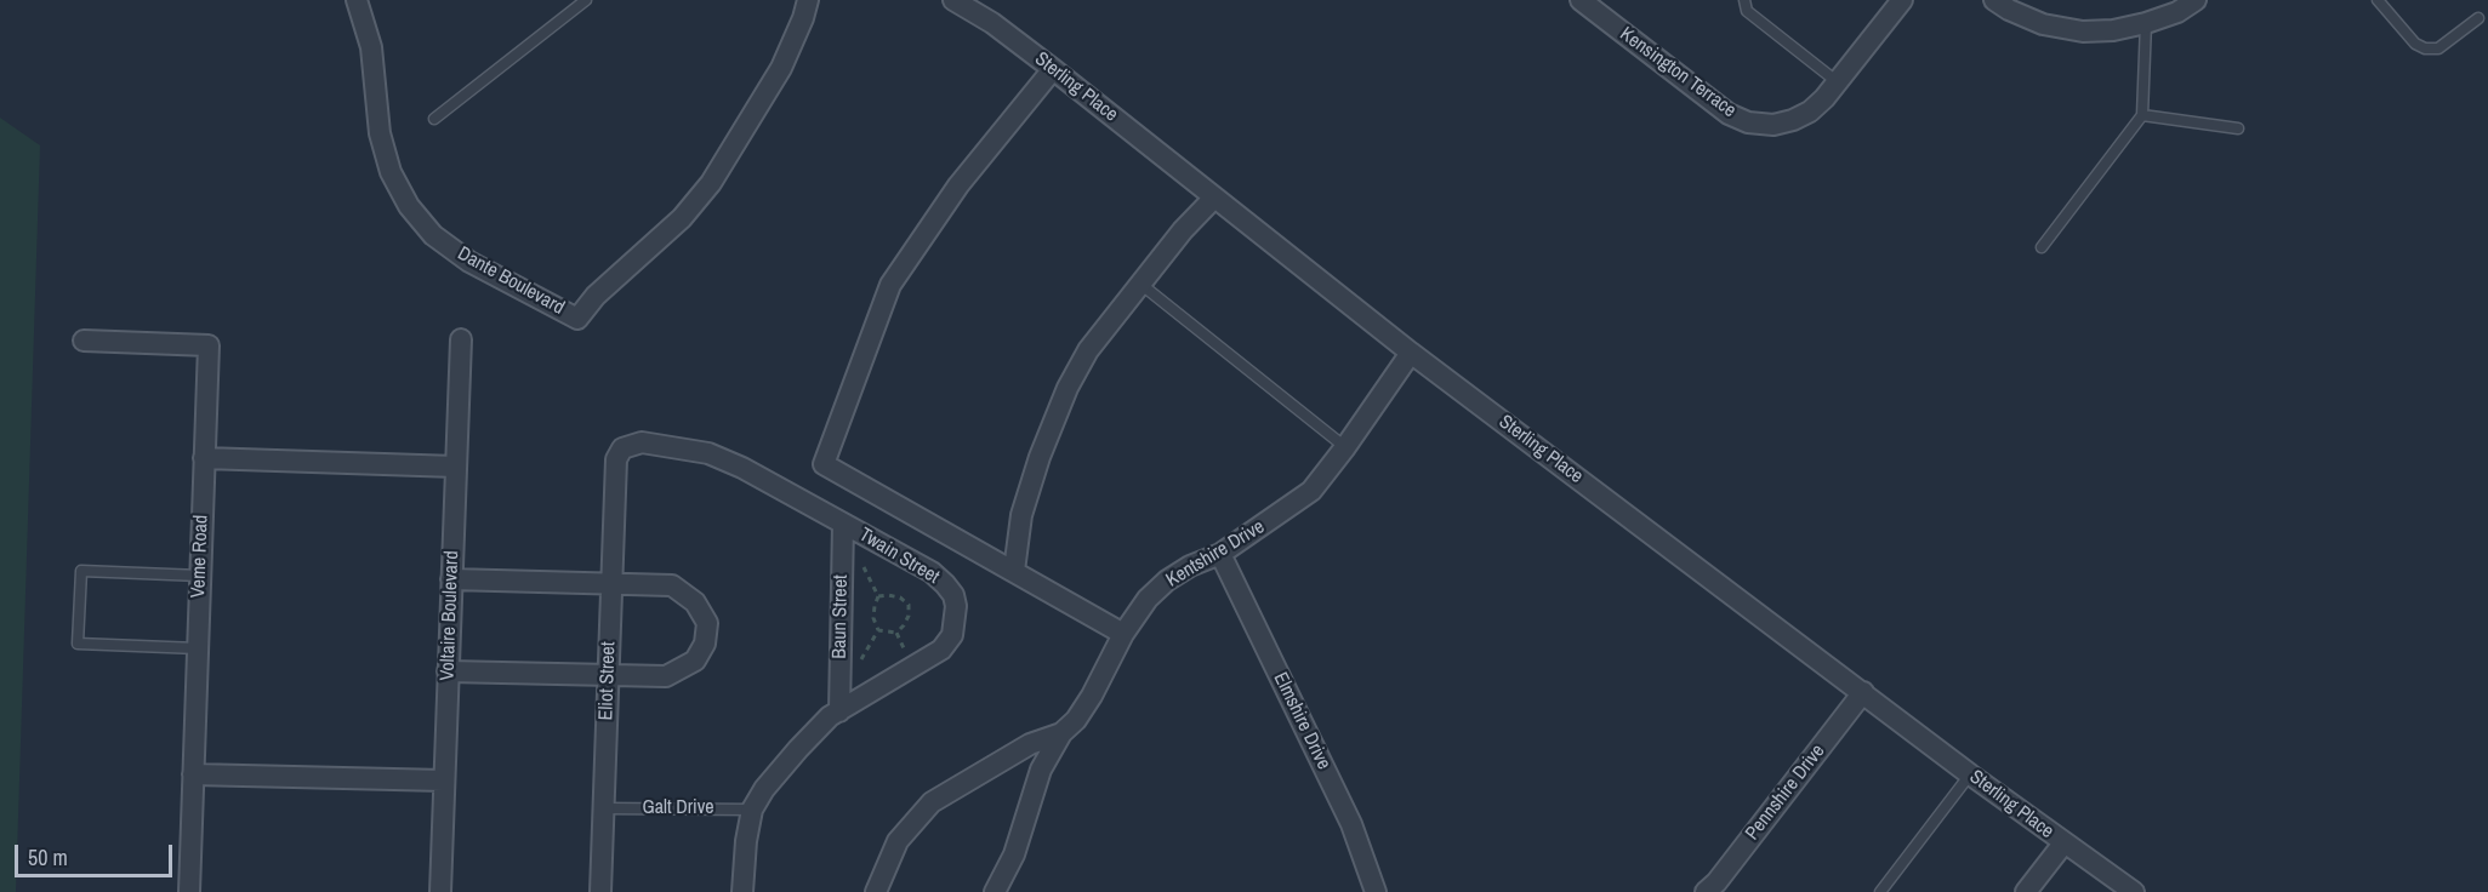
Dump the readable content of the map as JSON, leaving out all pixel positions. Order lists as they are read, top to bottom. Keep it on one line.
{"streets":{"street":["Kensington Terrace","Sterling Place","Dante Boulevard","Kentshire Drive","Veme Road","Twain Street","Voltaire Boulevard","Baun Street","Eliot Street","Elmshire Drive","Pennshire Drive"],"lane":["Galt Drive"]},"crossings":[["Sterling Place","Kentshire Drive"],["Sterling Place","Pennshire Drive"],["Kentshire Drive","Elmshire Drive"],["Twain Street","Baun Street"],["Twain Street","Eliot Street"],["Twain Street","Galt Drive"],["Eliot Street","Galt Drive"]],"scale_bar":"50 m"}
